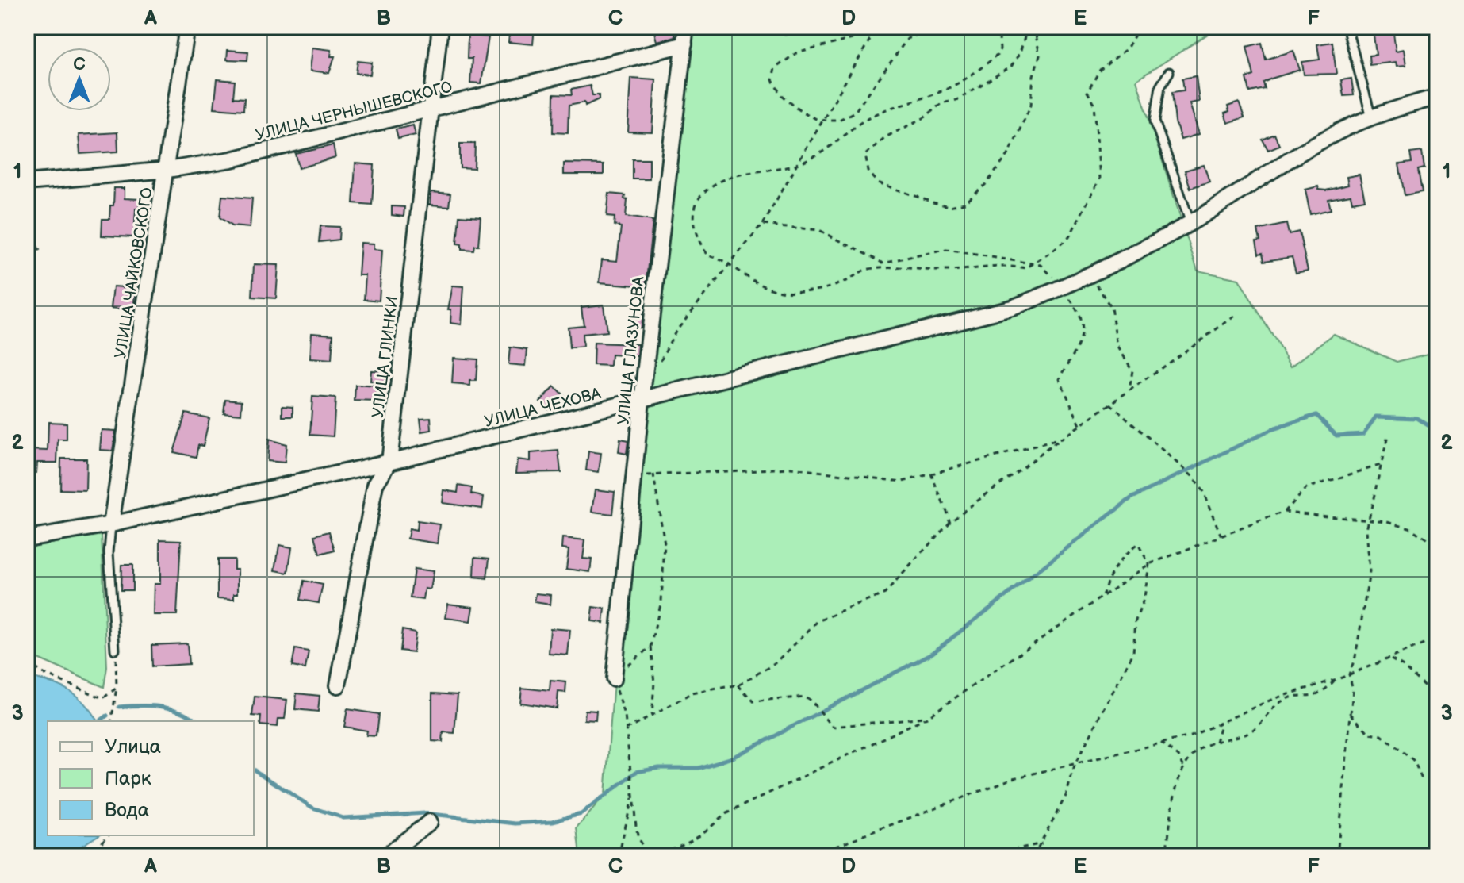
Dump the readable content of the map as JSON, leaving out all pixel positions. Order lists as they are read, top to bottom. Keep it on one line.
{"streets":{"street":["УЛИЦА ЧЕРНЫШЕВСКОГО","УЛИЦА ЧАЙКОВСКОГО","УЛИЦА ГЛАЗУНОВА","УЛИЦА ГЛИНКИ","УЛИЦА ЧЕХОВА"]},"crossings":[["УЛИЦА ЧЕРНЫШЕВСКОГО","УЛИЦА ЧАЙКОВСКОГО"],["УЛИЦА ЧЕРНЫШЕВСКОГО","УЛИЦА ГЛАЗУНОВА"],["УЛИЦА ЧЕРНЫШЕВСКОГО","УЛИЦА ГЛИНКИ"],["УЛИЦА ЧАЙКОВСКОГО","УЛИЦА ЧЕХОВА"],["УЛИЦА ГЛАЗУНОВА","УЛИЦА ЧЕХОВА"],["УЛИЦА ГЛИНКИ","УЛИЦА ЧЕХОВА"]],"legend":["Улица","Парк","Вода"],"north":"top","grid":{"columns":["A","B","C","D","E","F"],"rows":["1","2","3"]}}
